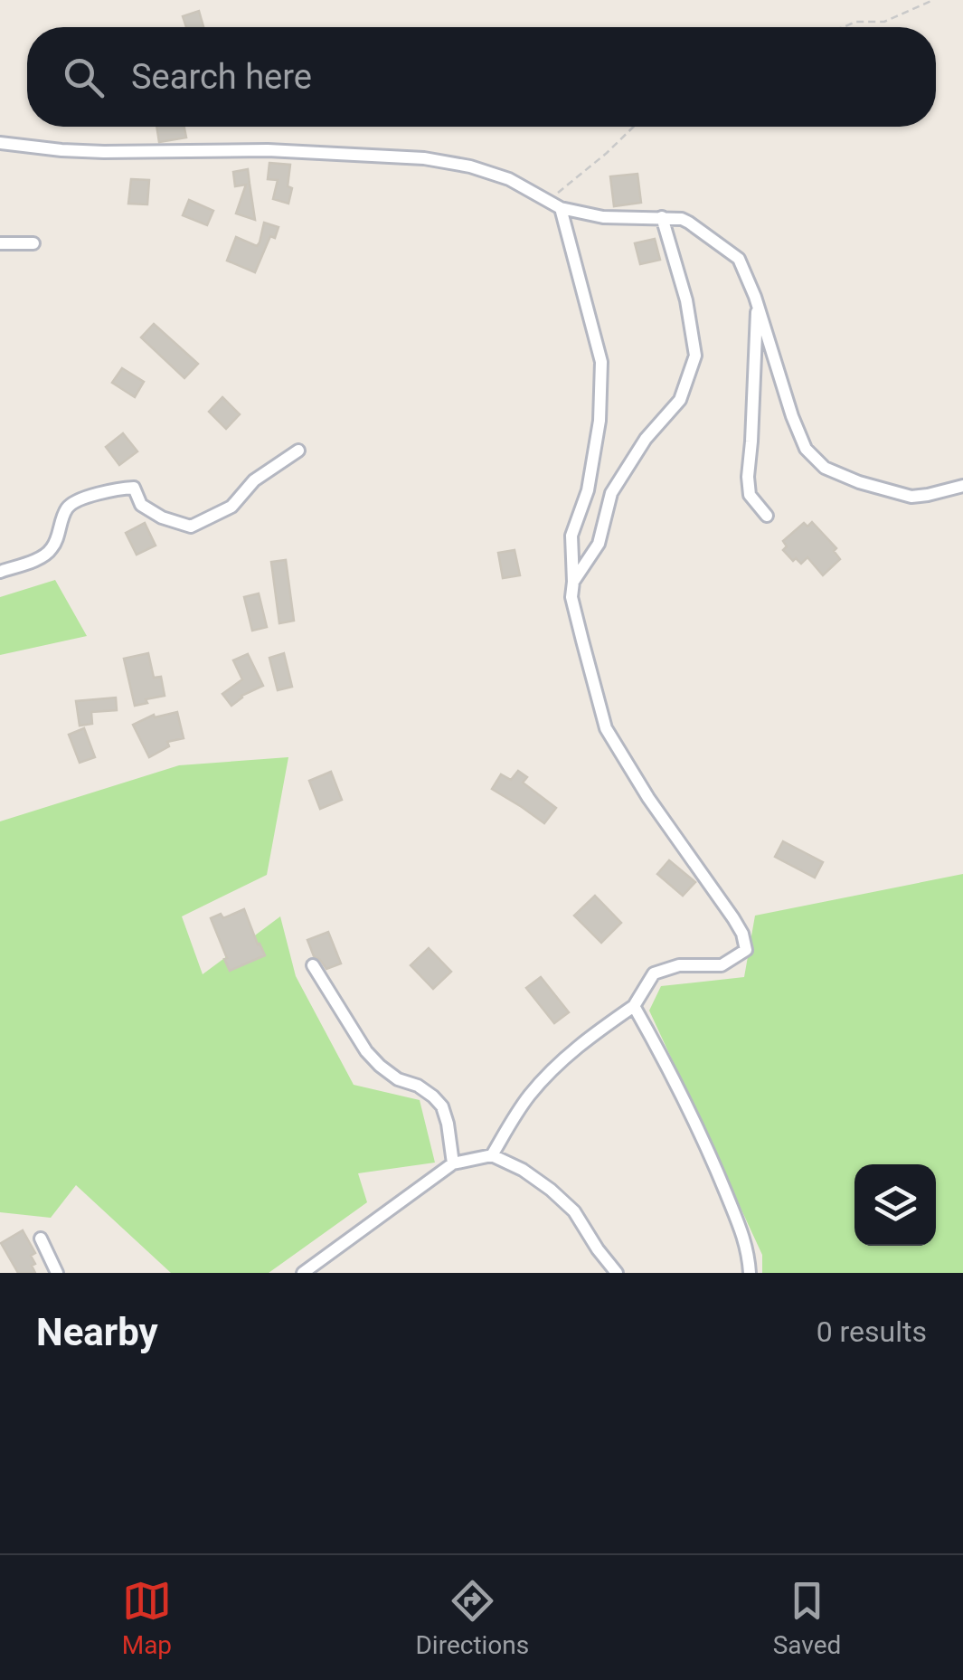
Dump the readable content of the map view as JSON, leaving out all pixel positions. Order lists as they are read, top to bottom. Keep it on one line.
{"page":{"search":"Search here","heading":["Nearby","0 results"],"nav":["Map","Directions","Saved"]}}
